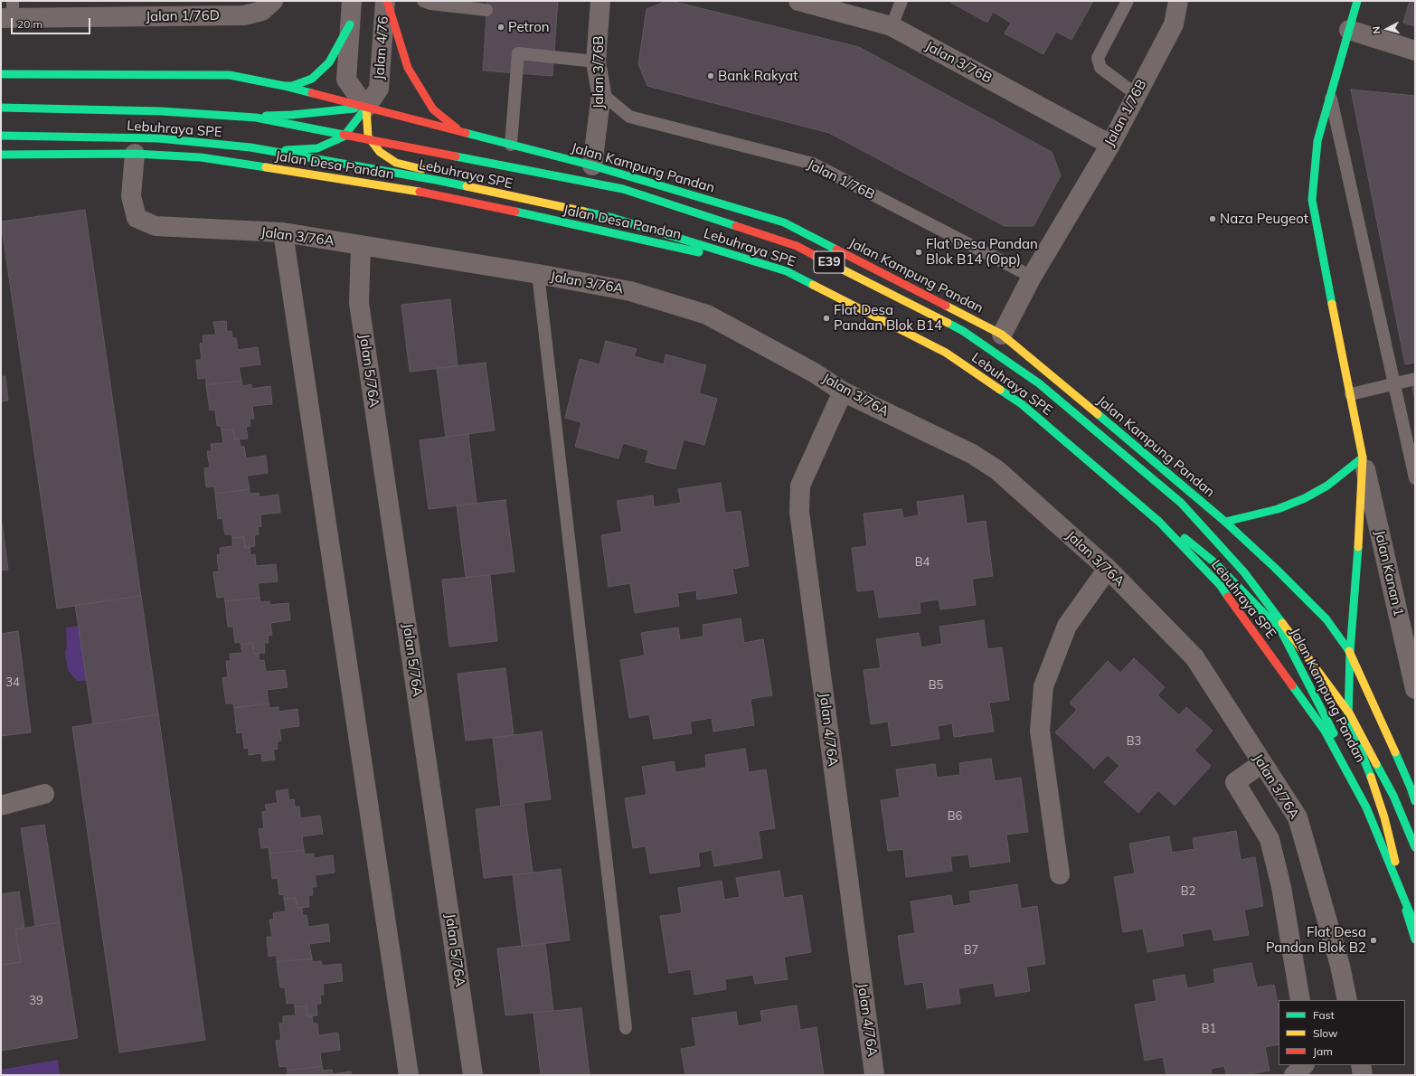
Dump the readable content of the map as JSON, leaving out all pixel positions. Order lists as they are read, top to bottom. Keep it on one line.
{"streets":{"main road":["Lebuhraya SPE","Jalan Desa Pandan","Jalan Kampung Pandan","E39"],"street":["Jalan 1/76D","Jalan 4/76","Jalan 3/76B","Jalan 1/76B","Jalan 3/76A","Jalan 5/76A","Jalan Kanan 1","Jalan 4/76A"]},"crossings":[["Jalan 4/76","Jalan Kampung Pandan"],["Jalan 3/76B","Jalan 1/76B"],["Jalan 3/76B","Jalan Kampung Pandan"],["Jalan 1/76B","Jalan Kampung Pandan"],["Lebuhraya SPE","Jalan Kampung Pandan"],["Jalan Desa Pandan","Jalan Kampung Pandan"],["Jalan Desa Pandan","Jalan 3/76A"],["Jalan Kampung Pandan","Jalan Kanan 1"],["Jalan 3/76A","Jalan 5/76A"],["Jalan 3/76A","Jalan 4/76A"]],"places":["Petron","Bank Rakyat","Naza Peugeot","Flat Desa Pandan Blok B14 (Opp)","Flat Desa Pandan Blok B14","Flat Desa Pandan Blok B2"],"house_numbers":["B4","34","B5","B3","B6","B2","B7","39","B1"],"legend":["Fast","Slow","Jam"],"scale_bar":"20 m","north":"left"}
